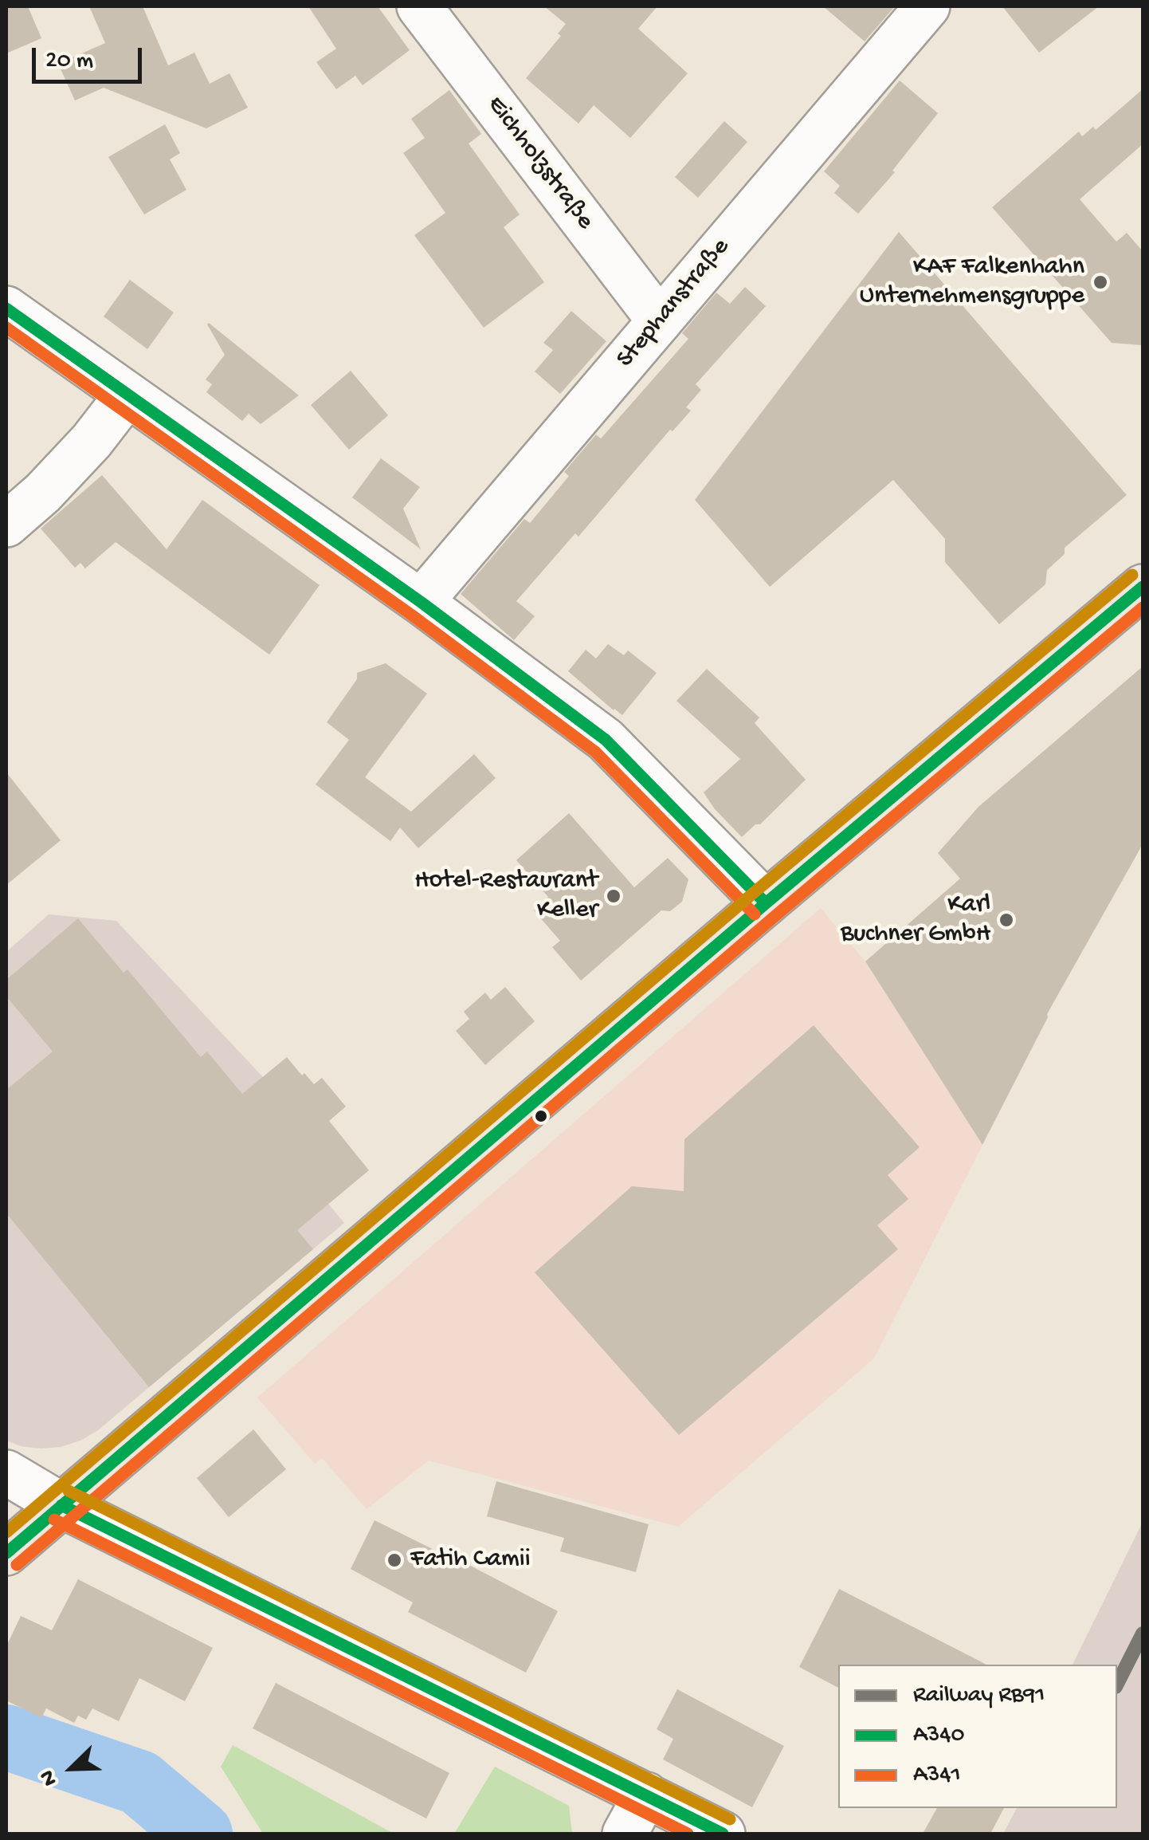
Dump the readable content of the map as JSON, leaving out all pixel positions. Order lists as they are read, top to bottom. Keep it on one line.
{"streets":{"street":["Eichholzstraße","Stephanstraße"]},"crossings":[["Eichholzstraße","Stephanstraße"]],"places":["KAF Falkenhahn Unternehmensgruppe","Hotel-Restaurant Keller","Karl Buchner GmbH","Fatih Camii"],"lines":["transit line A340","transit line A341","rail line RB91"],"legend":["Railway RB91","A340","A341"],"scale_bar":"20 m","north":"bottom left"}
